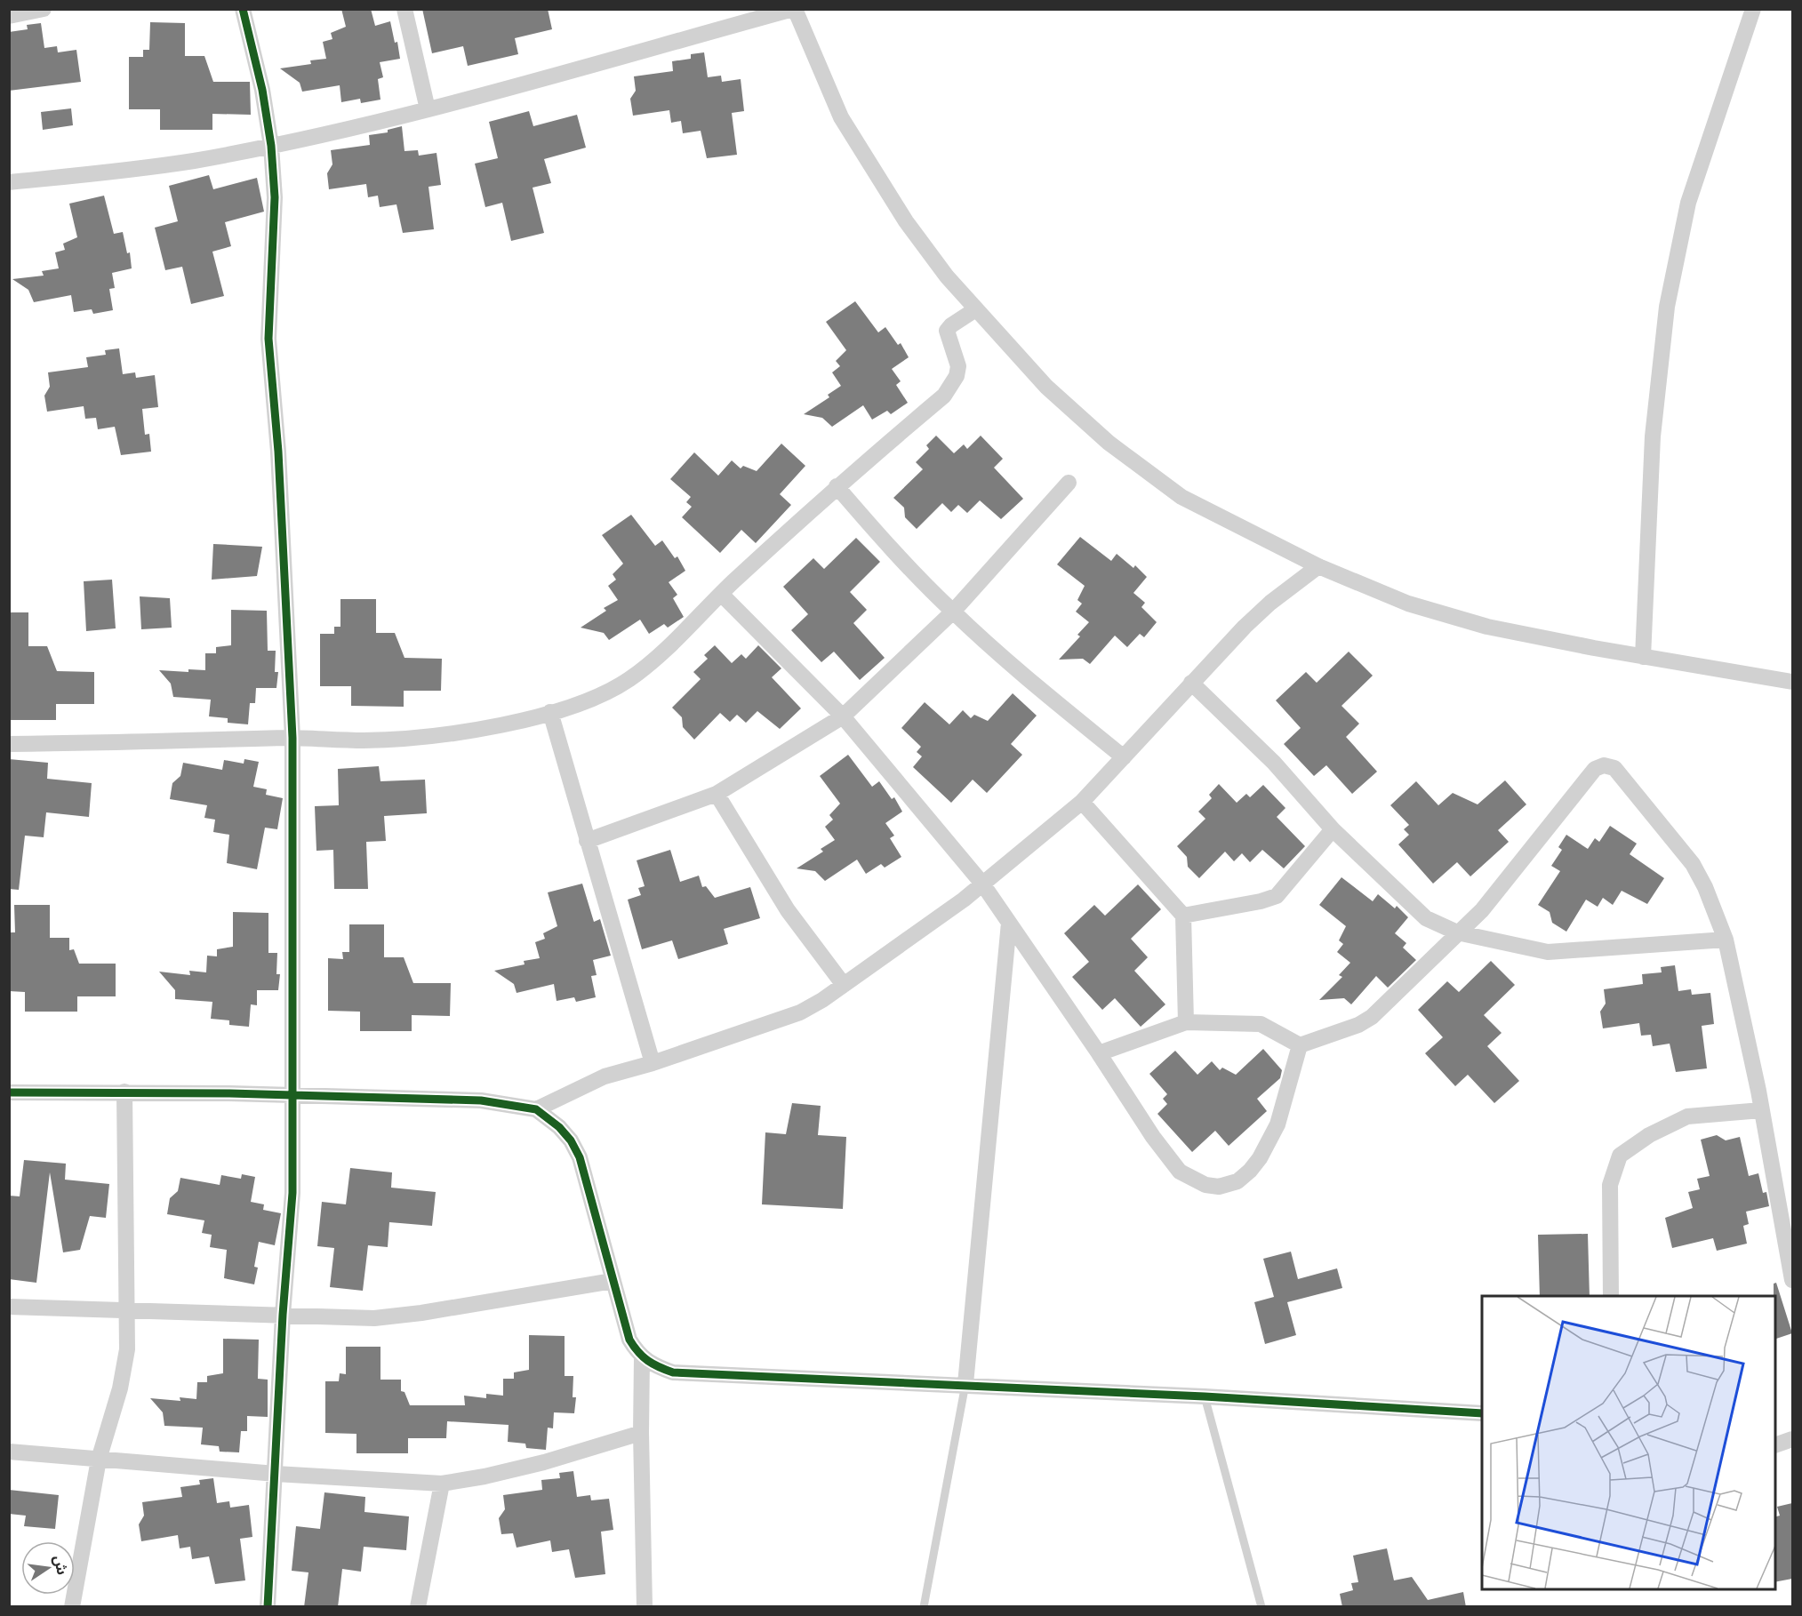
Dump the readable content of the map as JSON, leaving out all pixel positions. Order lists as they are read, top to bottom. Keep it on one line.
{"north":"right"}
